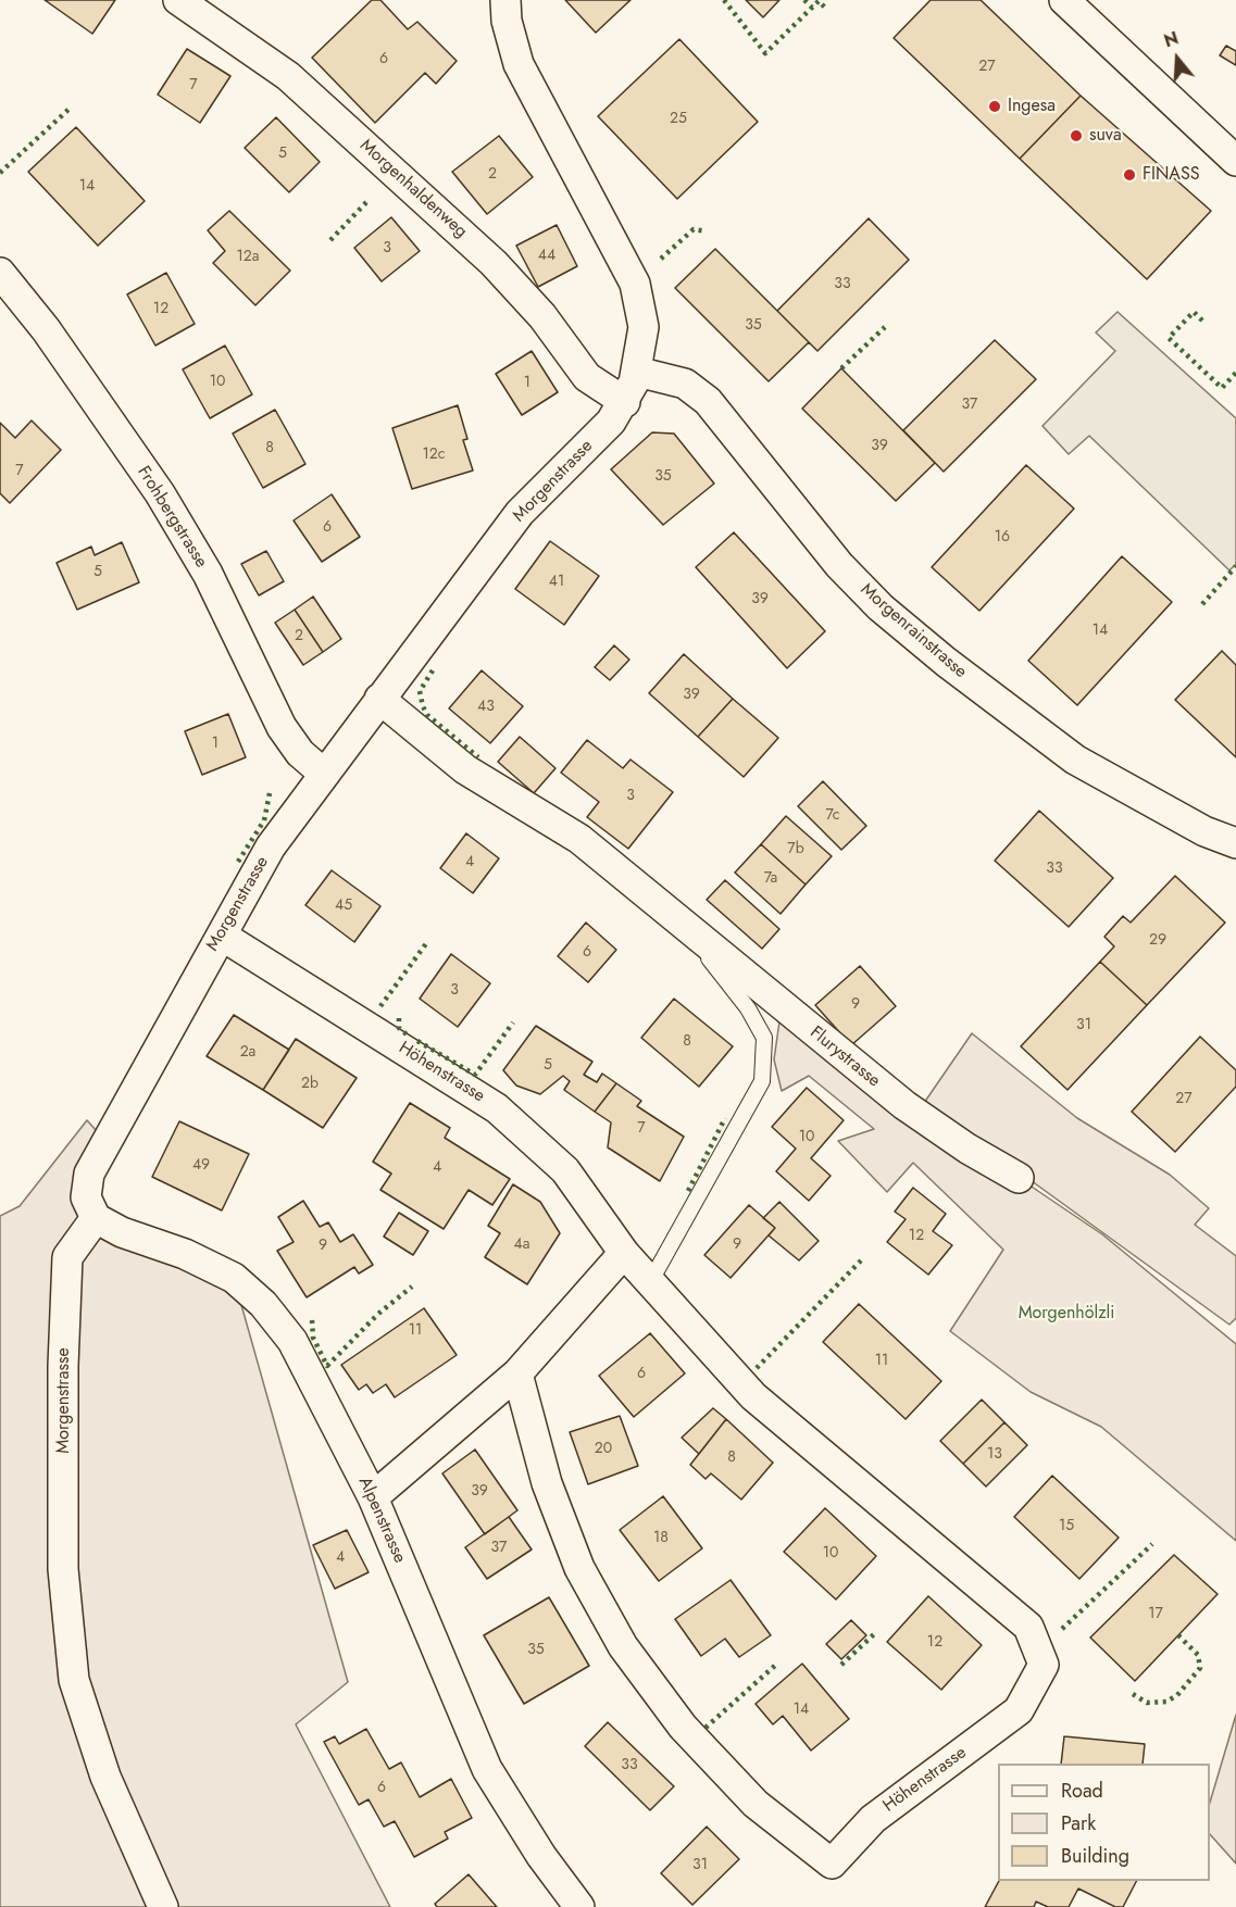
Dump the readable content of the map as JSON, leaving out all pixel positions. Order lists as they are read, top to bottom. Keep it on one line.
{"streets":{"street":["Morgenhaldenweg","Morgenstrasse","Frohbergstrasse","Morgenrainstrasse","Flurystrasse","Höhenstrasse","Alpenstrasse"]},"crossings":[["Morgenhaldenweg","Morgenstrasse"],["Morgenstrasse","Frohbergstrasse"],["Morgenstrasse","Morgenrainstrasse"],["Morgenstrasse","Flurystrasse"],["Morgenstrasse","Höhenstrasse"],["Morgenstrasse","Alpenstrasse"],["Flurystrasse","Höhenstrasse"]],"parks":["Morgenhölzli"],"places":["Ingesa","suva","FINASS"],"house_numbers":["6","27","7","25","5","2","14","3","44","12a","33","12","35","10","1","37","39","8","12c","7","35","6","16","5","41","39","14","2","39","43","1","3","7c","7b","4","33","7a","45","29","6","3","9","31","8","2a","5","2b","27","7","10","49","4","12","4a","9","9","11","11","6","20","13","8","39","15","18","37","10","4","17","12","35","14","33","6","31"],"legend":["Road","Park","Building"],"north":"top"}
